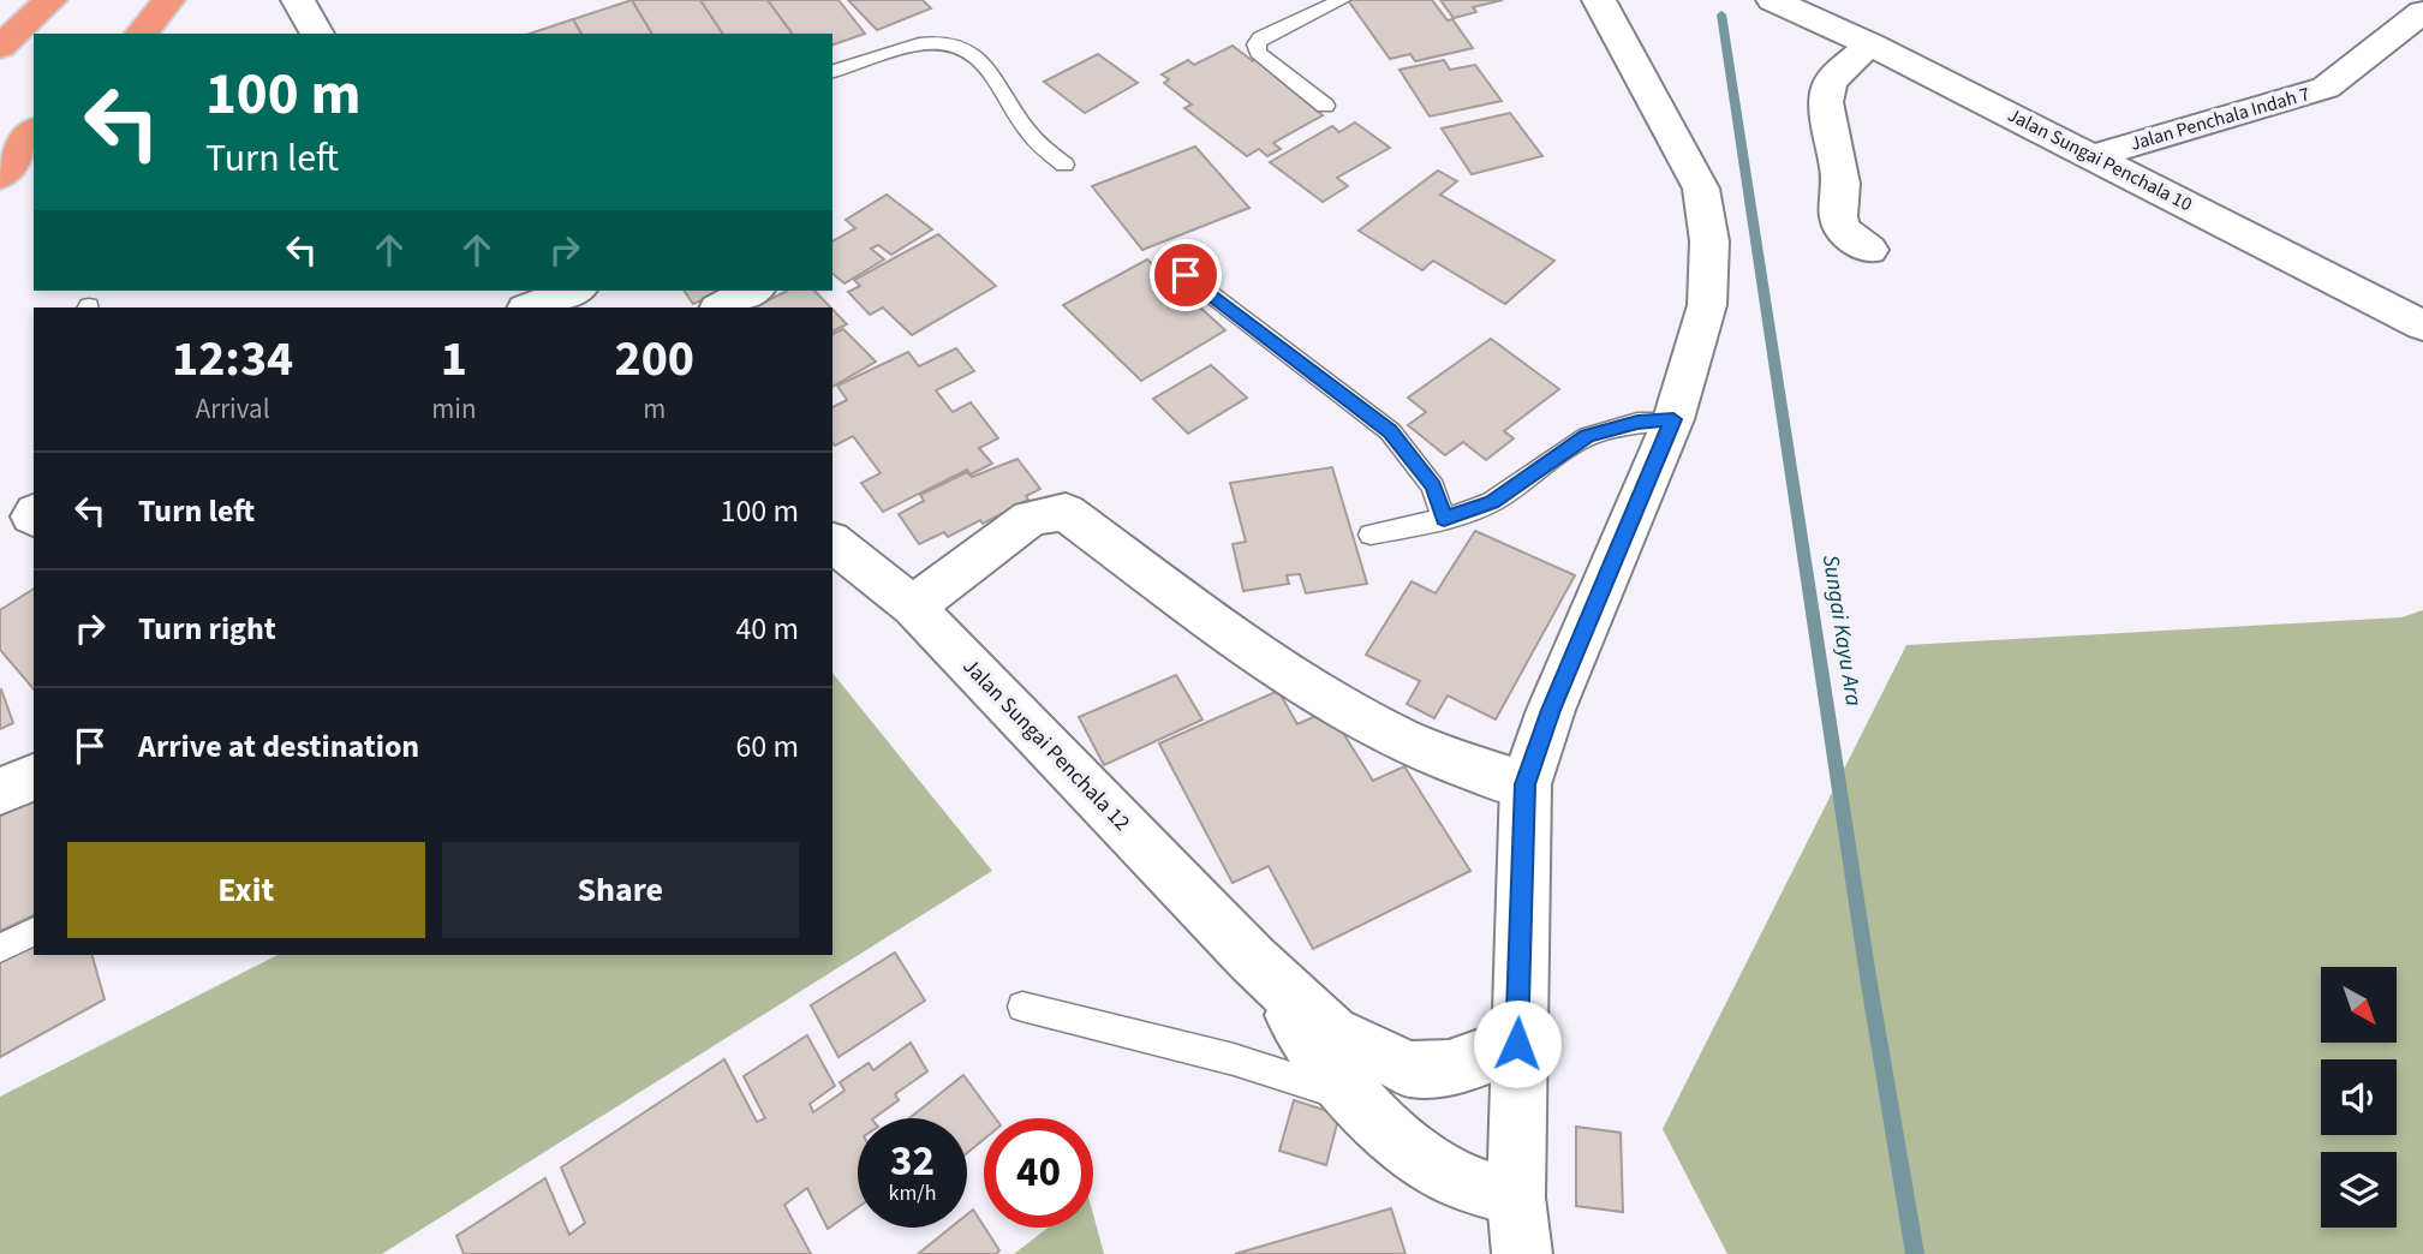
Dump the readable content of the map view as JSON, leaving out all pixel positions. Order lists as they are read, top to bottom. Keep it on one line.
{"streets":{"street":["Jalan Penchala Indah 7","Jalan Sungai Penchala 10","Jalan Sungai Penchala 12"]},"crossings":[["Jalan Penchala Indah 7","Jalan Sungai Penchala 10"]],"water":["Sungai Kayu Ara"],"north":"bottom right","page":{"turn":["100 m","Turn left"],"eta":["12:34","Arrival","1","min","200","m"],"list":[{"name":"Turn left","value":"100 m"},{"name":"Turn right","value":"40 m"},{"name":"Arrive at destination","value":"60 m"}],"buttons":["Exit","Share"],"speed":"32 km/h","limit":"40"}}
